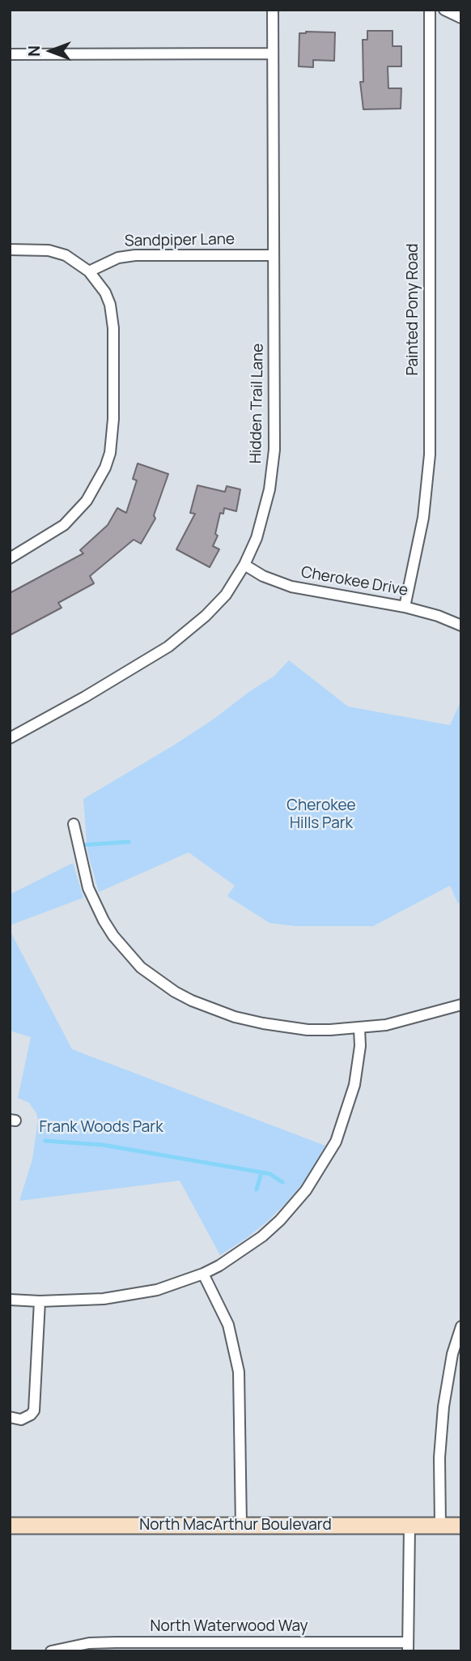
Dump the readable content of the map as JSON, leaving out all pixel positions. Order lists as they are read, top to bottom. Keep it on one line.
{"streets":{"main road":["North MacArthur Boulevard"],"street":["Sandpiper Lane","Painted Pony Road","Hidden Trail Lane","Cherokee Drive","North Waterwood Way"]},"crossings":[["Sandpiper Lane","Hidden Trail Lane"],["Painted Pony Road","Cherokee Drive"],["Hidden Trail Lane","Cherokee Drive"]],"parks":["Cherokee Hills Park","Frank Woods Park"],"north":"left"}
